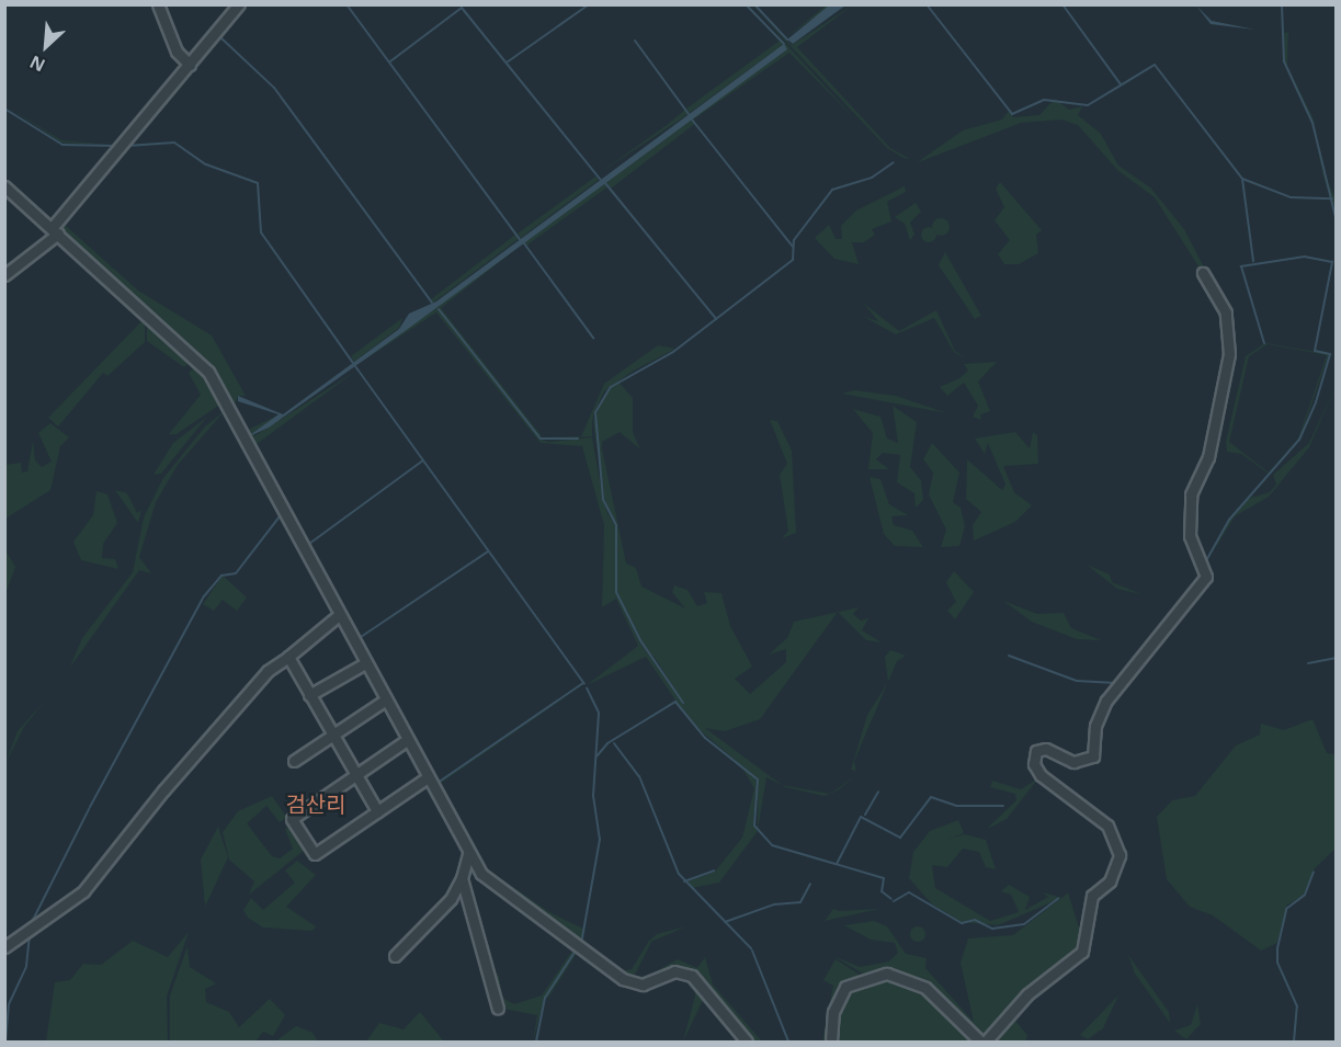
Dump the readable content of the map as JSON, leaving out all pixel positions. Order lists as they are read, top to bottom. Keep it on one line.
{"districts":["검산리"],"north":"bottom left"}
